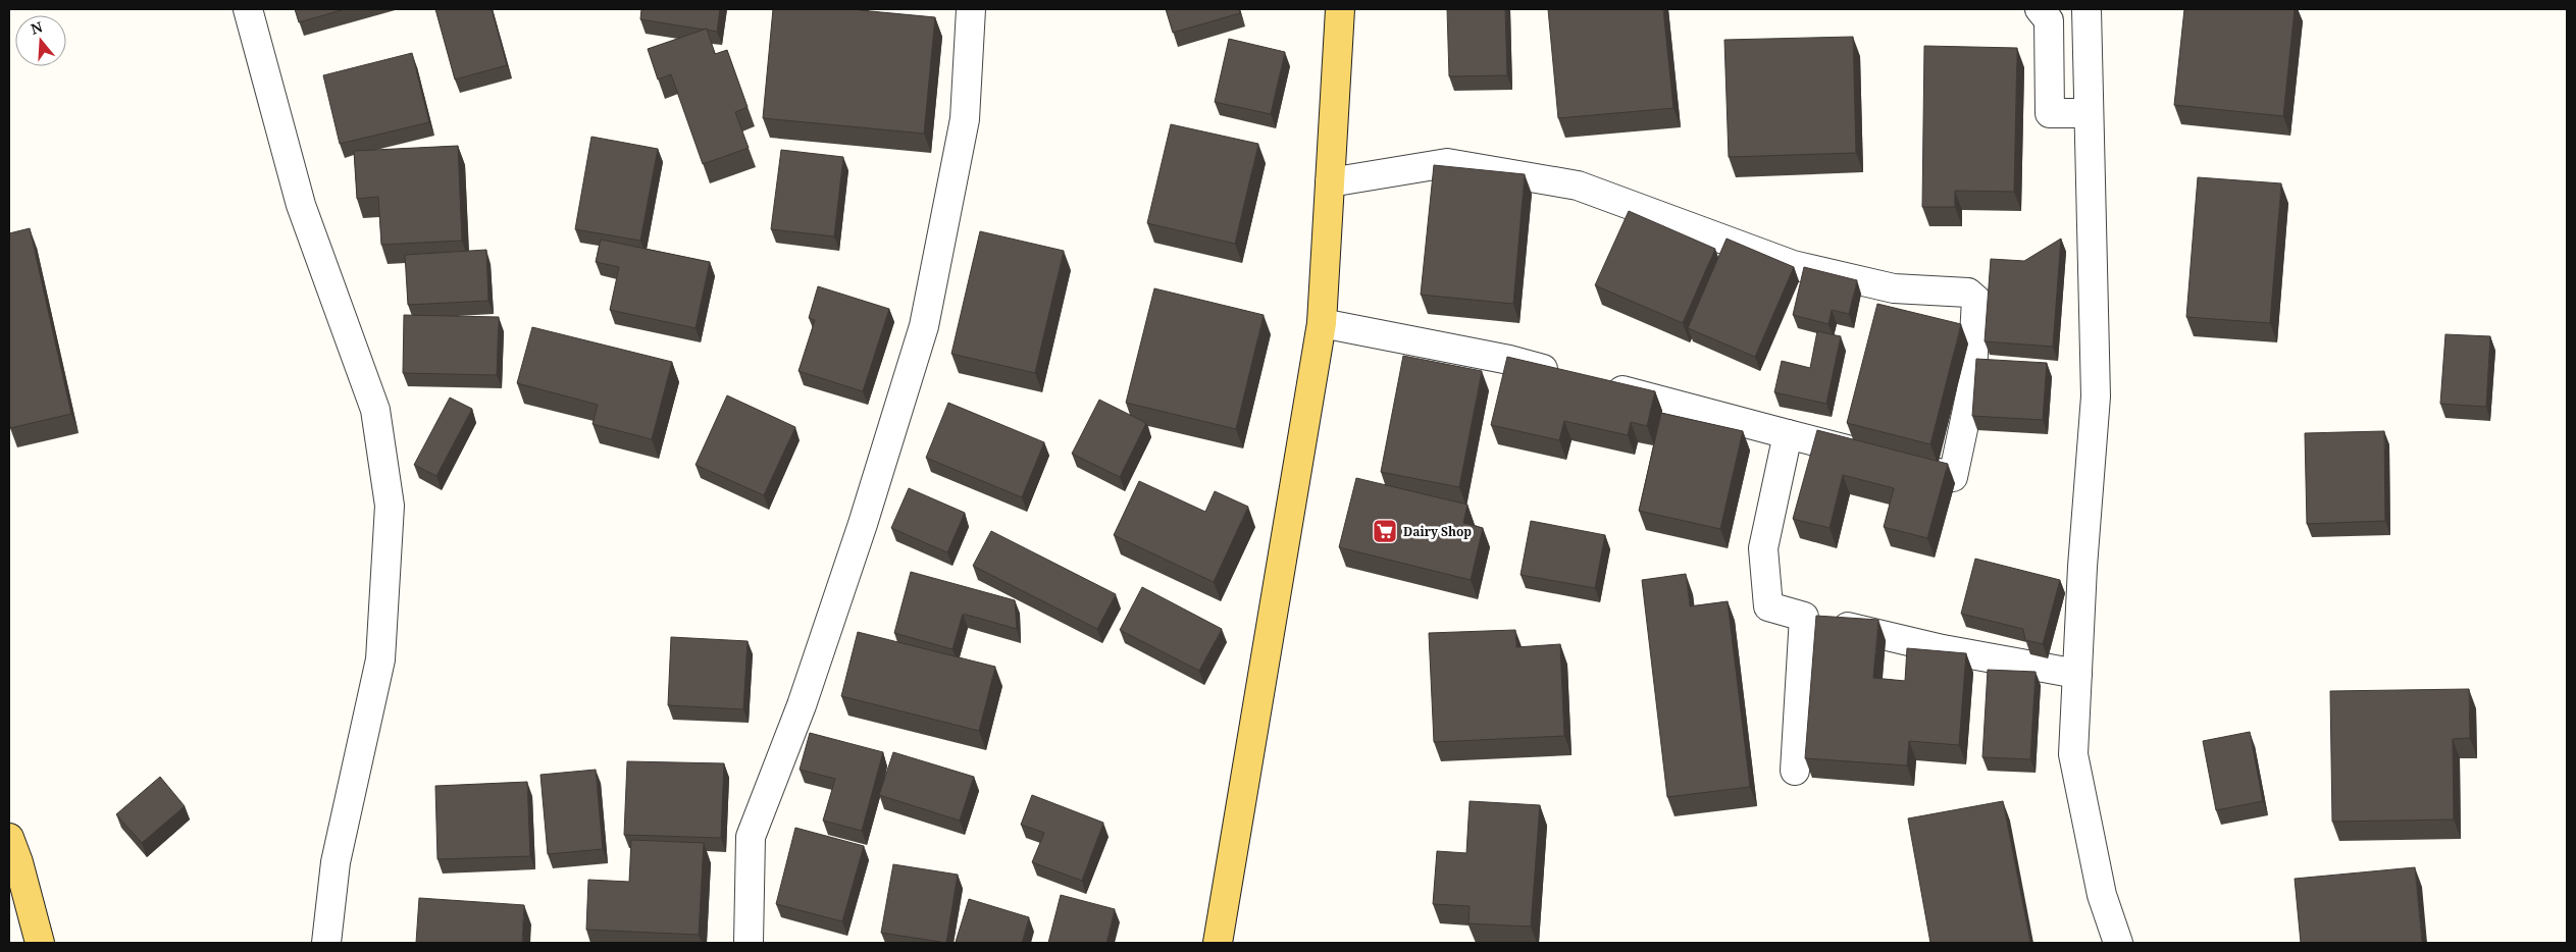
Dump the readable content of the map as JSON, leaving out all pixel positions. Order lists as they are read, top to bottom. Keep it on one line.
{"places":{"supermarket":["Dairy Shop"]},"north":"top"}
